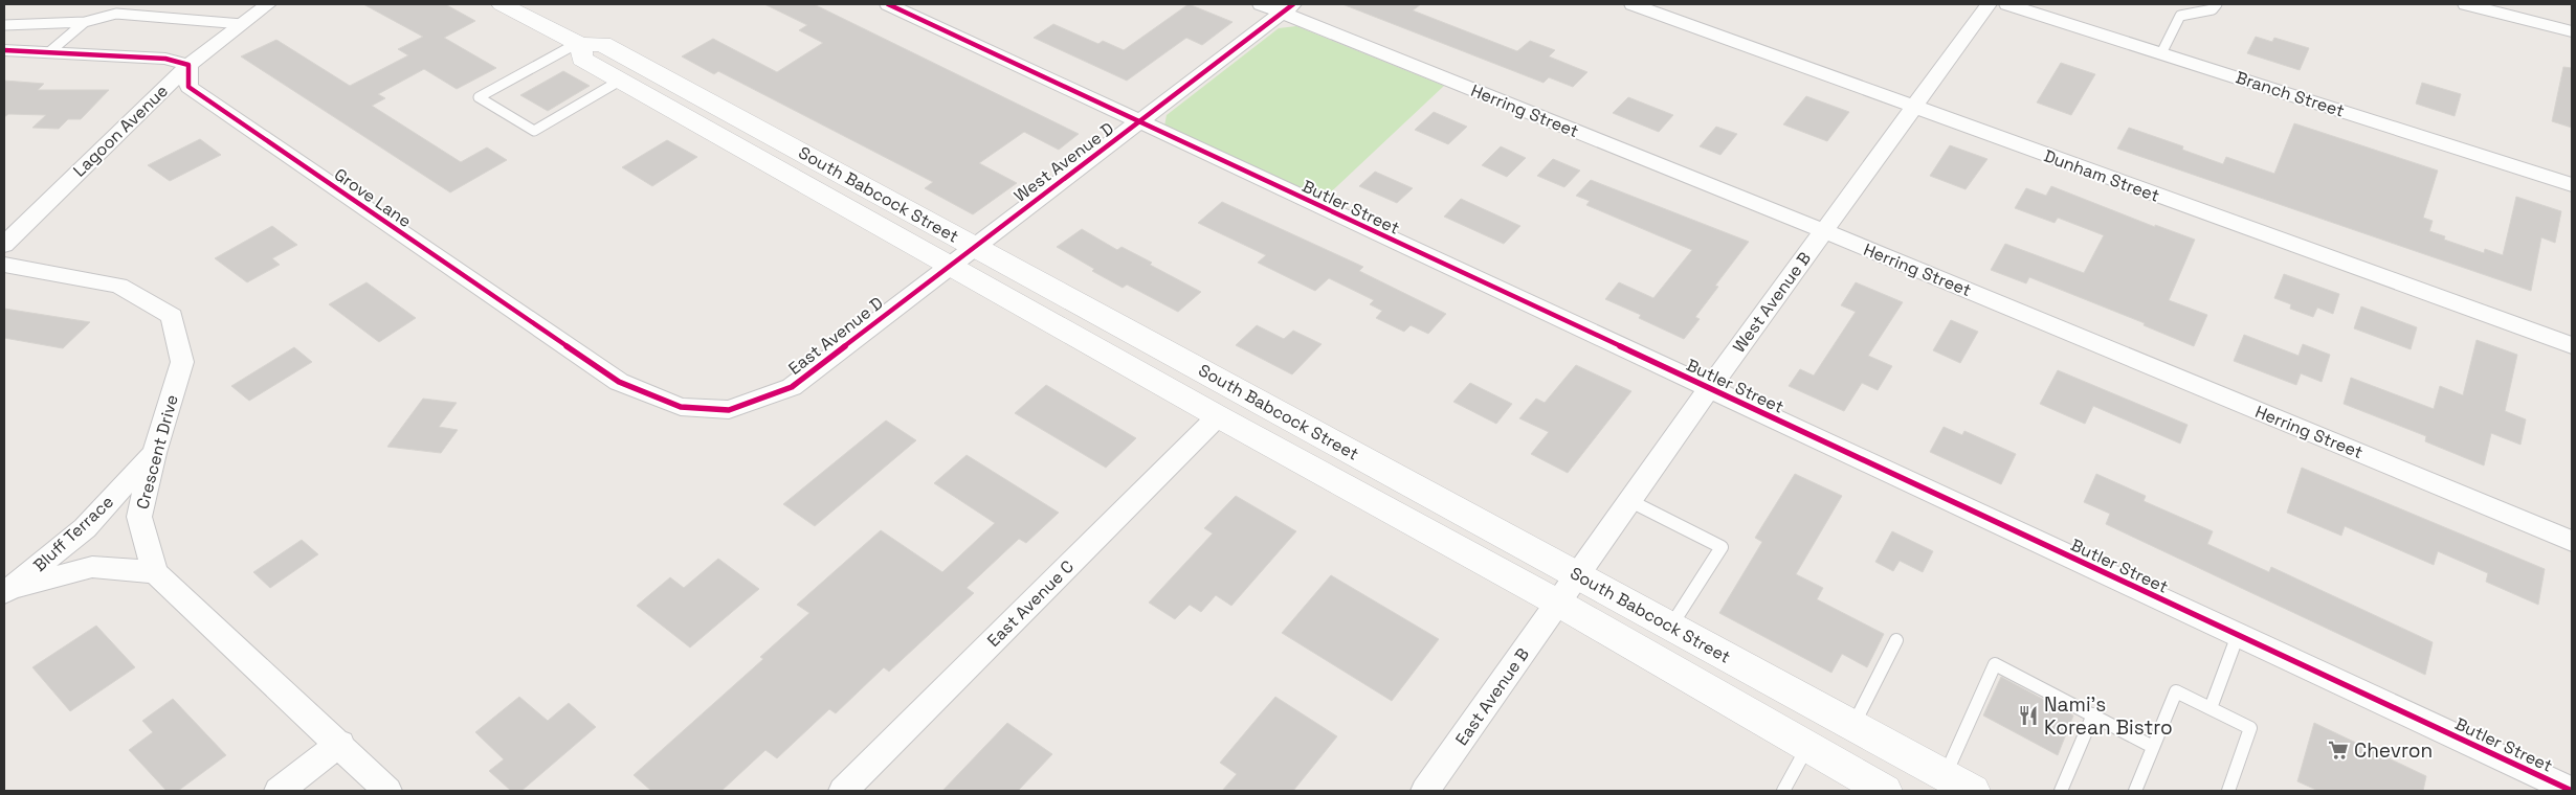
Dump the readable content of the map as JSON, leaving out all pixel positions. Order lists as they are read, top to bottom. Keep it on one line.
{"streets":{"main road":["South Babcock Street"],"street":["Branch Street","Herring Street","Lagoon Avenue","West Avenue D","Dunham Street","Grove Lane","Butler Street","West Avenue B","East Avenue D","Crescent Drive","Bluff Terrace","East Avenue C","East Avenue B"]},"crossings":[["Herring Street","West Avenue D"],["Herring Street","West Avenue B"],["Lagoon Avenue","Grove Lane"],["West Avenue D","South Babcock Street"],["West Avenue D","Butler Street"],["West Avenue D","East Avenue D"],["Dunham Street","West Avenue B"],["South Babcock Street","West Avenue B"],["South Babcock Street","East Avenue D"],["South Babcock Street","East Avenue C"],["South Babcock Street","East Avenue B"],["Grove Lane","East Avenue D"],["Butler Street","West Avenue B"],["West Avenue B","East Avenue B"],["Crescent Drive","Bluff Terrace"]],"places":{"restaurant":["Nami’s Korean Bistro"],"supermarket":["Chevron"]}}
